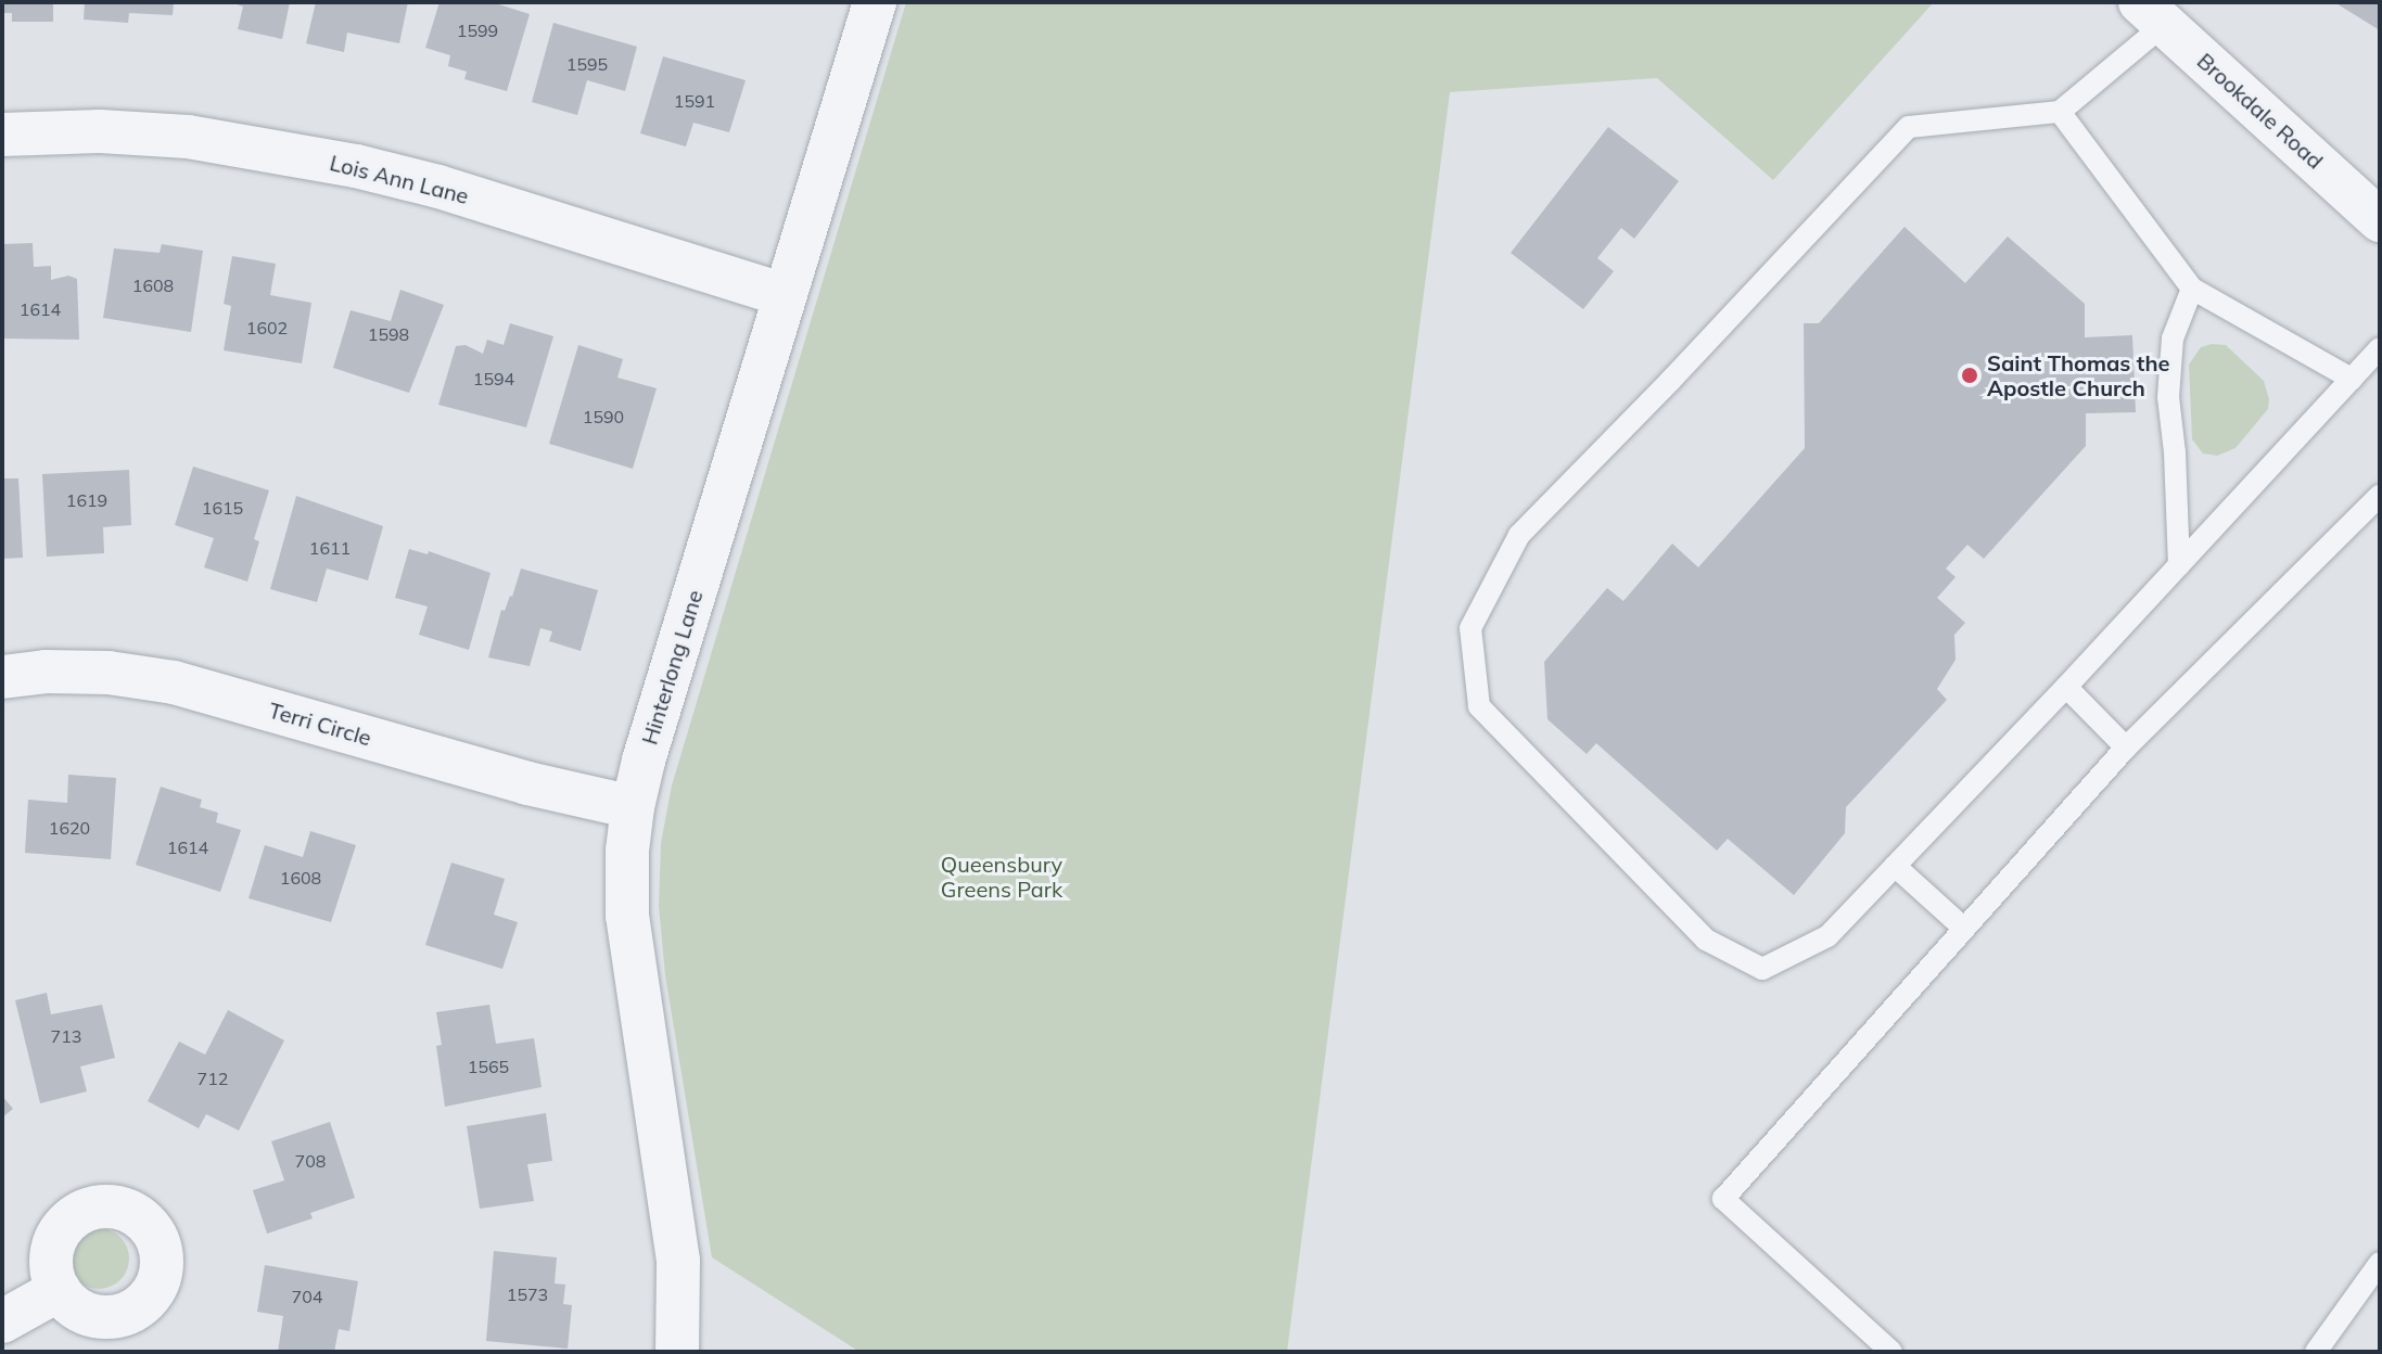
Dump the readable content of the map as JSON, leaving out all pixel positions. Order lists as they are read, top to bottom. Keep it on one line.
{"streets":{"street":["Brookdale Road","Lois Ann Lane","Hinterlong Lane","Terri Circle"]},"crossings":[["Lois Ann Lane","Hinterlong Lane"],["Hinterlong Lane","Terri Circle"]],"parks":["Queensbury Greens Park"],"places":["Saint Thomas the Apostle Church"],"house_numbers":["1599","1595","1591","1608","1614","1602","1598","1594","1590","1619","1615","1611","1620","1614","1608","713","1565","712","708","1573","704"]}
